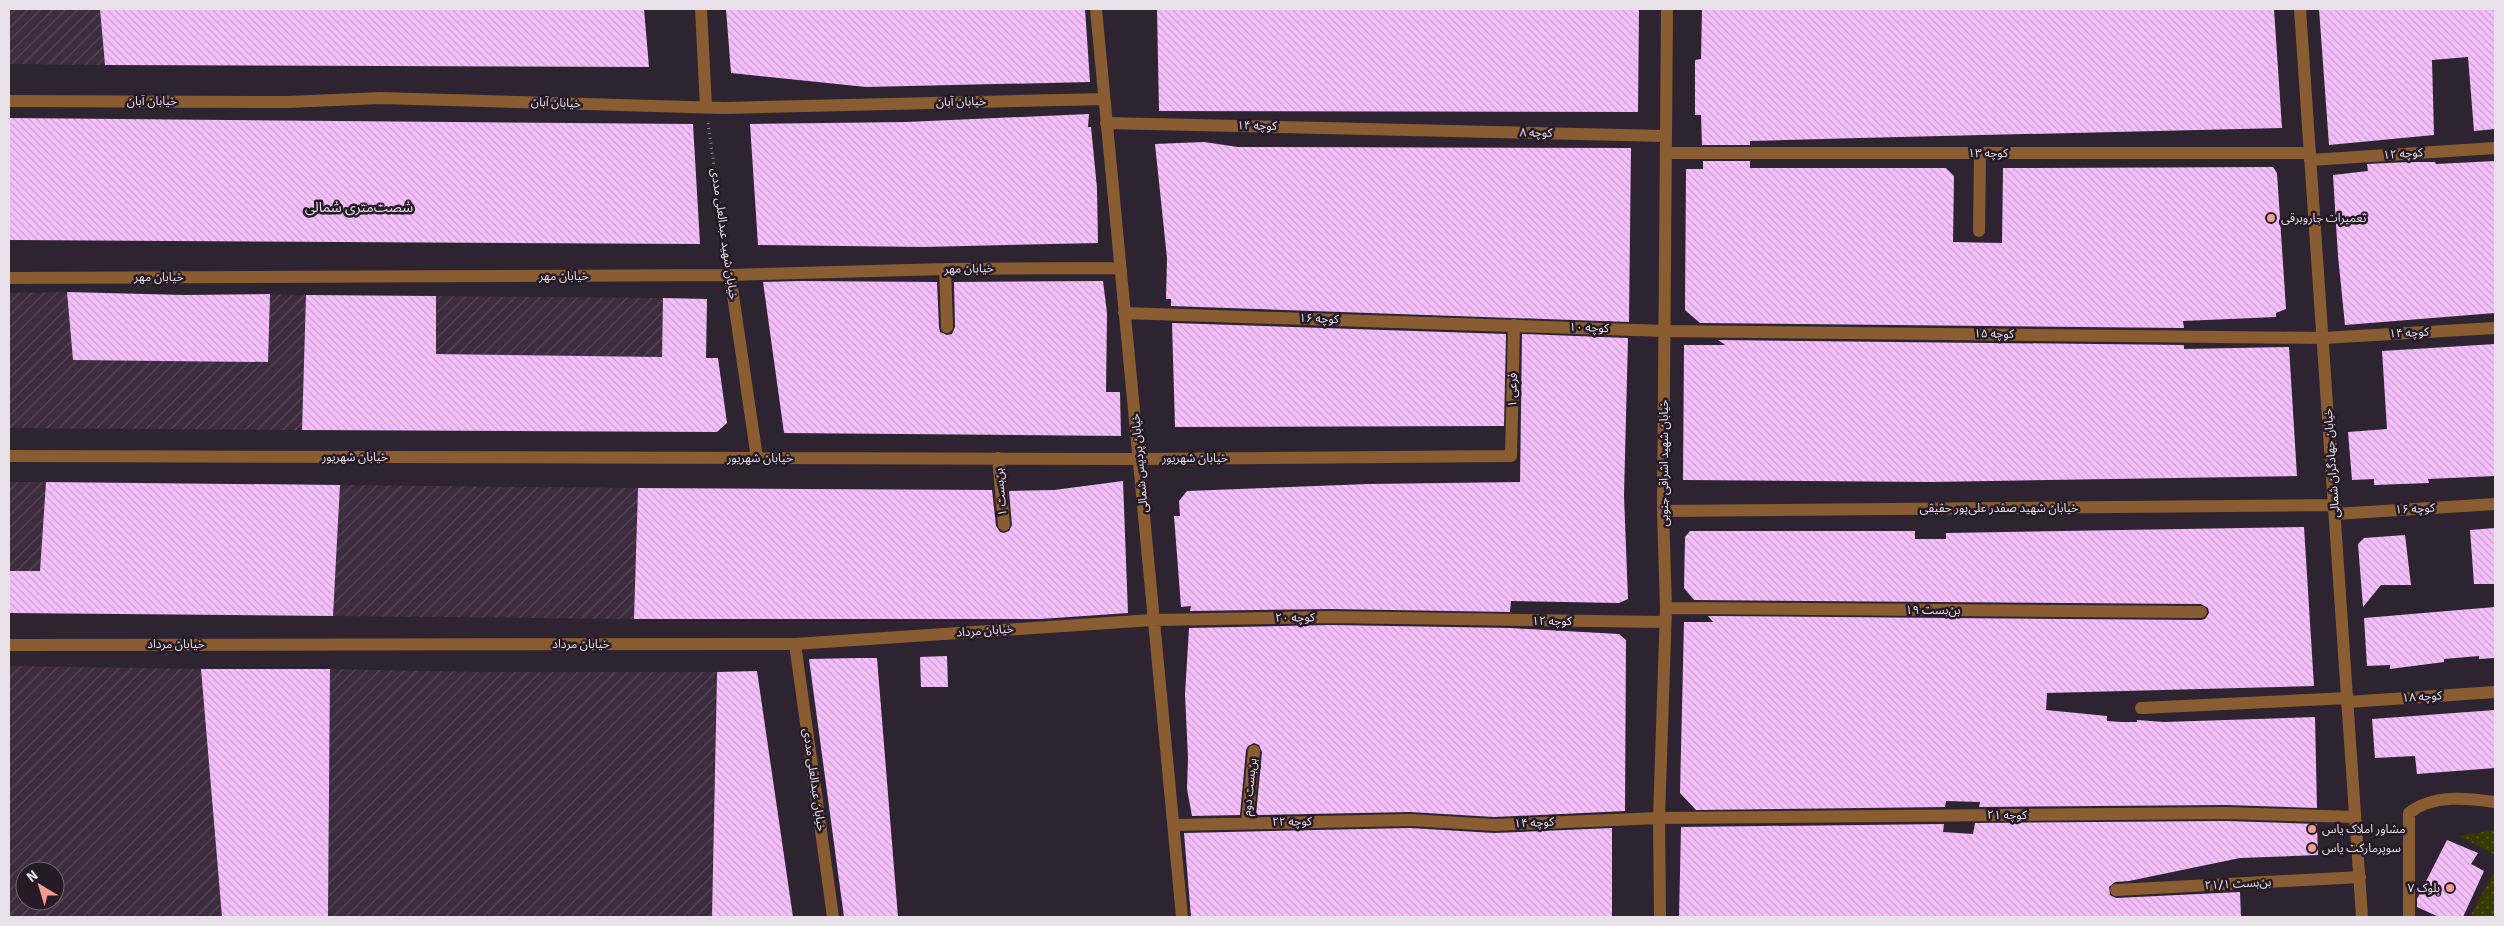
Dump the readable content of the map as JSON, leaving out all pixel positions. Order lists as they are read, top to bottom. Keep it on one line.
{"streets":{"street":["خیابان آبان","کوچه ۱۴","کوچه ۸","کوچه ۱۳","کوچه ۱۲","خیابان شهید عبدالعلی مددی","خیابان مهر","کوچه ۱۶","کوچه ۱۰","کوچه ۱۵","فرعی ۱","خیابان شهریور","خیابان پردیس شمالی","خیابان شهید اشراقی جنوبی","خیابان جهادگران شمالی","بن‌بست ۱","خیابان شهید صفدر علی‌پور حقیقی","بن‌بست ۱۹","کوچه ۲۰","خیابان مرداد","کوچه ۱۸","خیابان عبدالعلی مددی","بن‌بست دوم","کوچه ۲۱","کوچه ۲۲","بن‌بست ۲۱/۱"]},"crossings":[["خیابان آبان","خیابان شهید عبدالعلی مددی"],["خیابان آبان","خیابان پردیس شمالی"],["کوچه ۱۴","کوچه ۸"],["کوچه ۱۴","کوچه ۱۵"],["کوچه ۱۴","خیابان پردیس شمالی"],["کوچه ۱۴","خیابان شهید اشراقی جنوبی"],["کوچه ۱۴","خیابان جهادگران شمالی"],["کوچه ۱۴","کوچه ۲۱"],["کوچه ۱۴","کوچه ۲۲"],["کوچه ۸","خیابان شهید اشراقی جنوبی"],["کوچه ۱۳","کوچه ۱۲"],["کوچه ۱۳","خیابان شهید اشراقی جنوبی"],["کوچه ۱۳","خیابان جهادگران شمالی"],["کوچه ۱۲","خیابان شهید اشراقی جنوبی"],["کوچه ۱۲","خیابان جهادگران شمالی"],["کوچه ۱۲","کوچه ۲۰"],["خیابان شهید عبدالعلی مددی","خیابان مهر"],["خیابان شهید عبدالعلی مددی","خیابان شهریور"],["خیابان مهر","خیابان پردیس شمالی"],["کوچه ۱۶","کوچه ۱۰"],["کوچه ۱۶","فرعی ۱"],["کوچه ۱۶","خیابان پردیس شمالی"],["کوچه ۱۶","خیابان جهادگران شمالی"],["کوچه ۱۶","خیابان شهید صفدر علی‌پور حقیقی"],["کوچه ۱۰","کوچه ۱۵"],["کوچه ۱۰","فرعی ۱"],["کوچه ۱۰","خیابان شهید اشراقی جنوبی"],["کوچه ۱۵","خیابان شهید اشراقی جنوبی"],["کوچه ۱۵","خیابان جهادگران شمالی"],["فرعی ۱","خیابان شهریور"],["خیابان شهریور","خیابان پردیس شمالی"],["خیابان شهریور","بن‌بست ۱"],["خیابان پردیس شمالی","کوچه ۲۰"],["خیابان پردیس شمالی","خیابان مرداد"],["خیابان پردیس شمالی","کوچه ۲۲"],["خیابان شهید اشراقی جنوبی","خیابان شهید صفدر علی‌پور حقیقی"],["خیابان شهید اشراقی جنوبی","بن‌بست ۱۹"],["خیابان شهید اشراقی جنوبی","کوچه ۲۱"],["خیابان جهادگران شمالی","خیابان شهید صفدر علی‌پور حقیقی"],["خیابان جهادگران شمالی","کوچه ۱۸"],["خیابان جهادگران شمالی","کوچه ۲۱"],["خیابان جهادگران شمالی","بن‌بست ۲۱/۱"],["کوچه ۲۰","خیابان مرداد"],["خیابان مرداد","خیابان عبدالعلی مددی"],["بن‌بست دوم","کوچه ۲۲"]],"districts":["شصت‌متری شمالی"],"places":["تعمیرات جاروبرقی","مشاور املاک یاس","سوپرمارکت یاس","بلوک ۷"],"north":"top left"}
